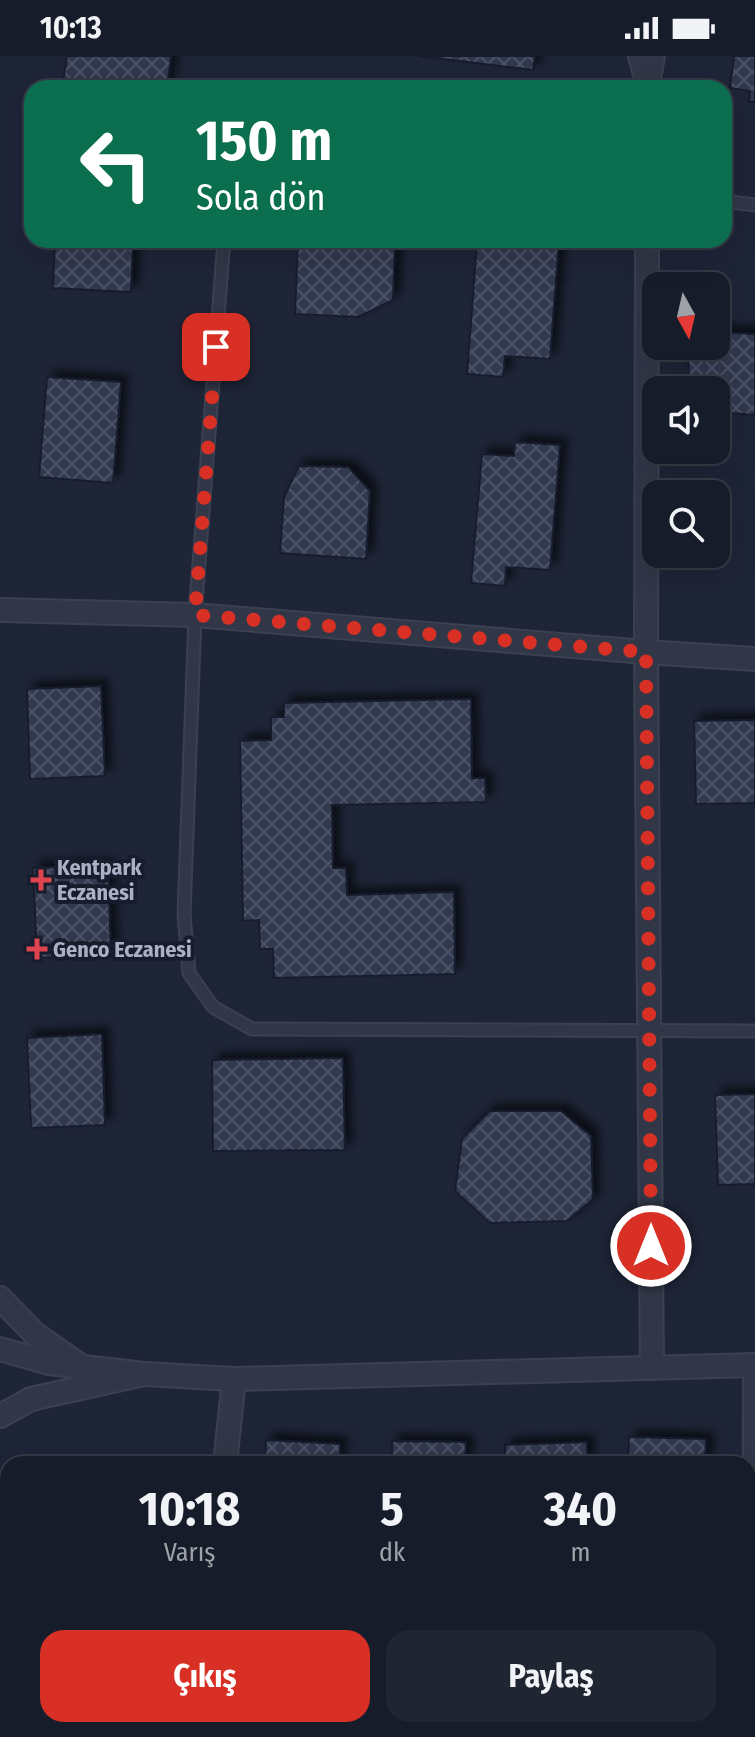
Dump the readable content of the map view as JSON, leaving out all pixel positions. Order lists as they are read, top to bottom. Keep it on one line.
{"places":{"health":["Kentpark Eczanesi","Genco Eczanesi"]},"north":"bottom","page":{"status":"10:13","turn":["150 m","Sola dön"],"eta":["10:18","Varış","5","dk","340","m"],"buttons":["Çıkış","Paylaş"]}}
